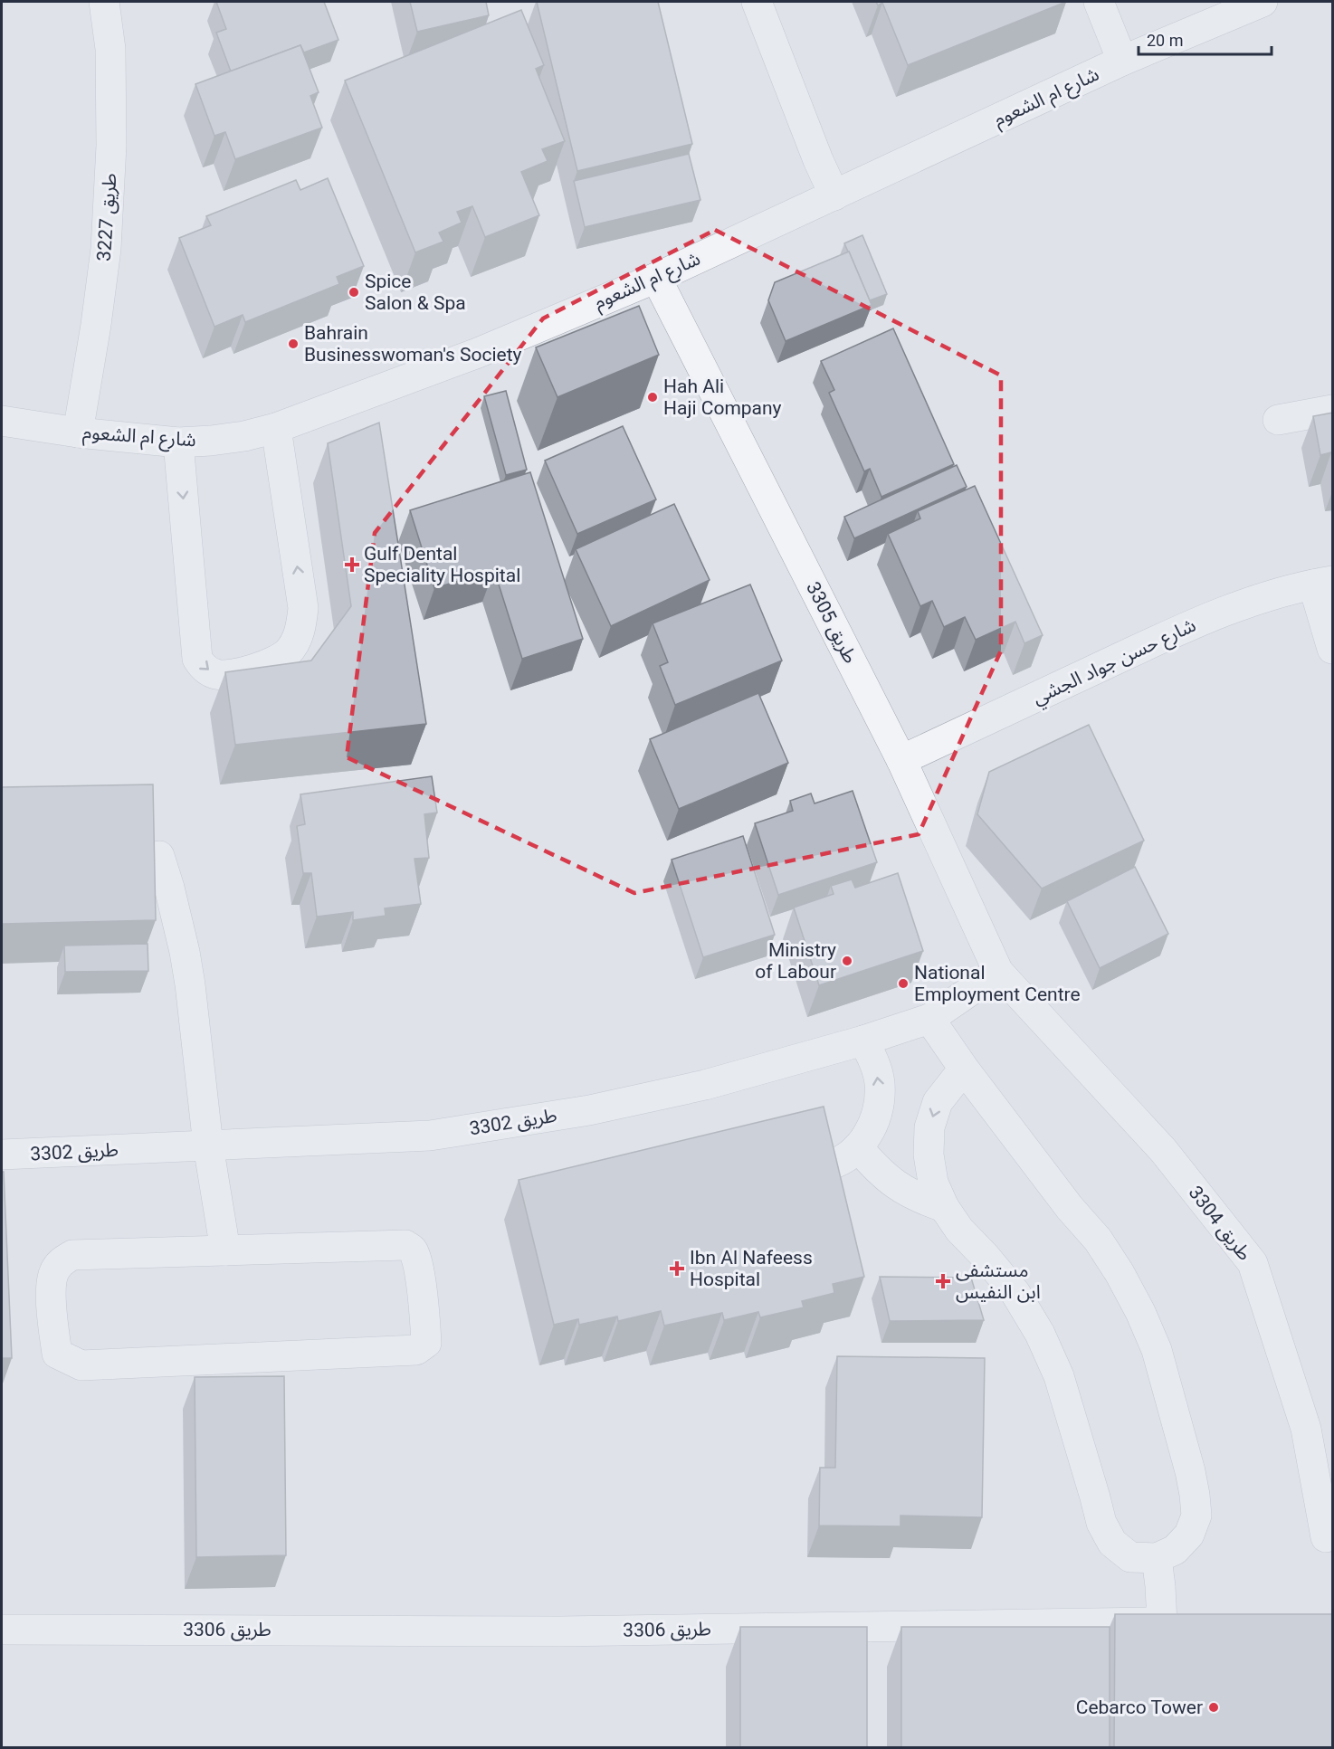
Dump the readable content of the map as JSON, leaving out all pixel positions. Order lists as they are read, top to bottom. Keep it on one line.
{"streets":{"street":["شارع ام الشعوم","طريق 3227","طريق 3305","شارع حسن جواد الجشي","طريق 3302","طريق 3304","طريق 3306"]},"crossings":[["شارع ام الشعوم","طريق 3227"],["شارع ام الشعوم","طريق 3305"],["طريق 3305","شارع حسن جواد الجشي"],["طريق 3305","طريق 3302"],["طريق 3305","طريق 3304"],["طريق 3302","طريق 3304"]],"places":{"other":["Spice Salon & Spa","Bahrain Businesswoman's Society","Hah Ali Haji Company","Ministry of Labour","National Employment Centre","Cebarco Tower"],"health":["Gulf Dental Speciality Hospital","Ibn Al Nafeess Hospital","مستشفى ابن النفيس"]},"scale_bar":"20 m"}
